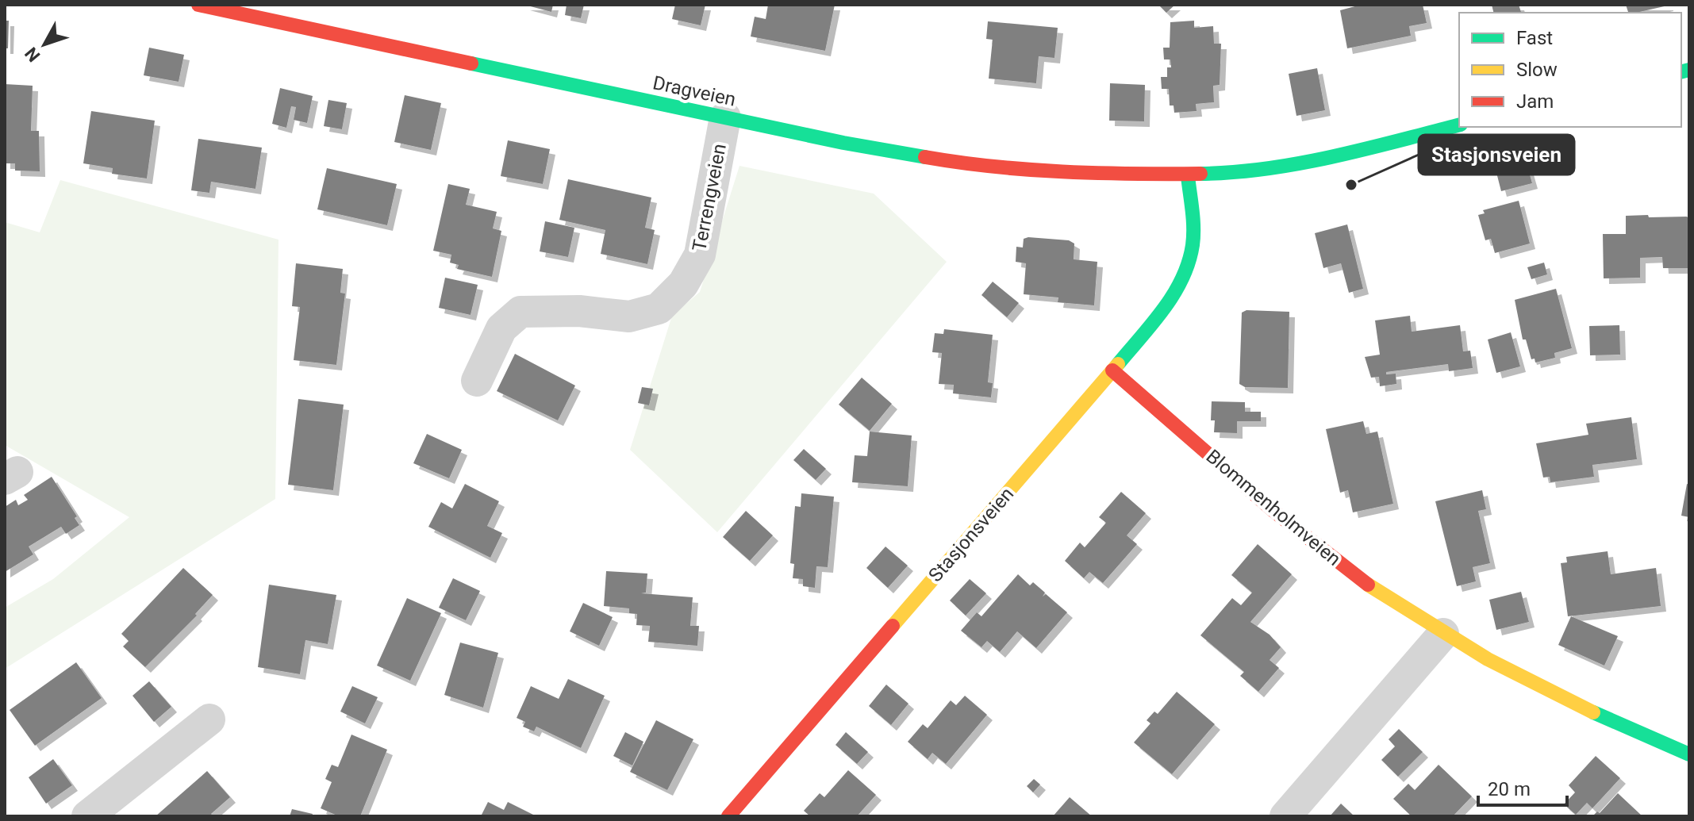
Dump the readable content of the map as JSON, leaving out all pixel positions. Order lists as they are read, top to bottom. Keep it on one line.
{"streets":{"street":["Dragveien","Terrengveien","Blommenholmveien","Stasjonsveien"]},"crossings":[["Dragveien","Terrengveien"],["Dragveien","Stasjonsveien"],["Blommenholmveien","Stasjonsveien"]],"places":["Stasjonsveien"],"legend":["Fast","Slow","Jam"],"scale_bar":"20 m","north":"bottom left"}
